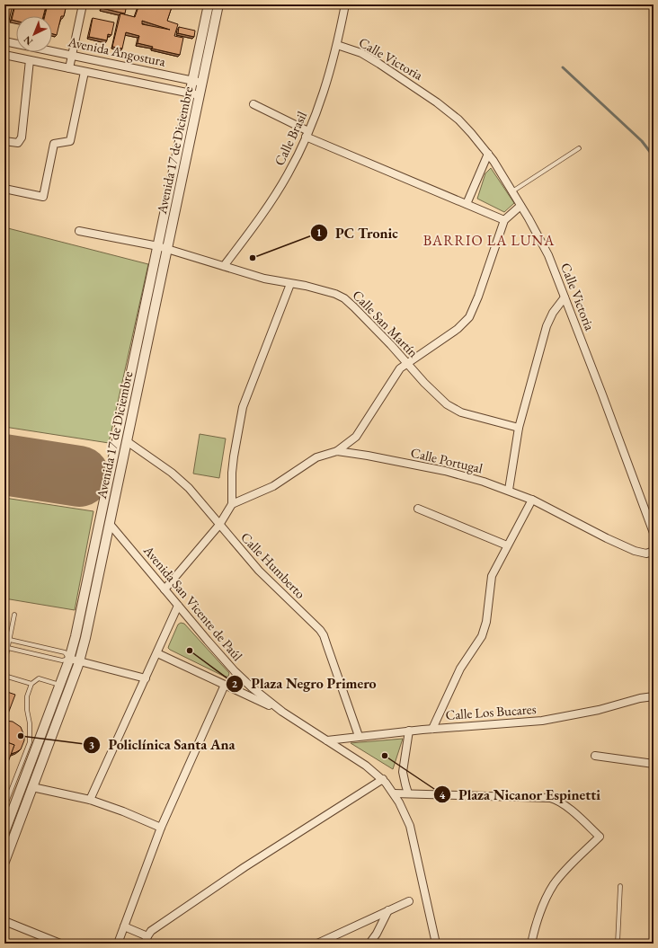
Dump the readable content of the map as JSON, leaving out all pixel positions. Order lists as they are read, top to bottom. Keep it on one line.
{"streets":{"street":["Avenida Angostura","Calle Victoria","Calle Brasil","Avenida 17 de Diciembre","Calle San Martín","Calle Portugal","Calle Humberto","Avenida San Vicente de Paúl","Calle Los Bucares"]},"crossings":[["Avenida Angostura","Avenida 17 de Diciembre"],["Calle Victoria","Calle Brasil"],["Calle Brasil","Calle San Martín"],["Avenida 17 de Diciembre","Calle San Martín"],["Avenida 17 de Diciembre","Calle Humberto"],["Avenida 17 de Diciembre","Avenida San Vicente de Paúl"],["Calle Humberto","Calle Los Bucares"],["Avenida San Vicente de Paúl","Calle Los Bucares"]],"districts":["BARRIO LA LUNA"],"places":["PC Tronic","Plaza Negro Primero","Policlínica Santa Ana","Plaza Nicanor Espinetti"],"north":"bottom left"}
